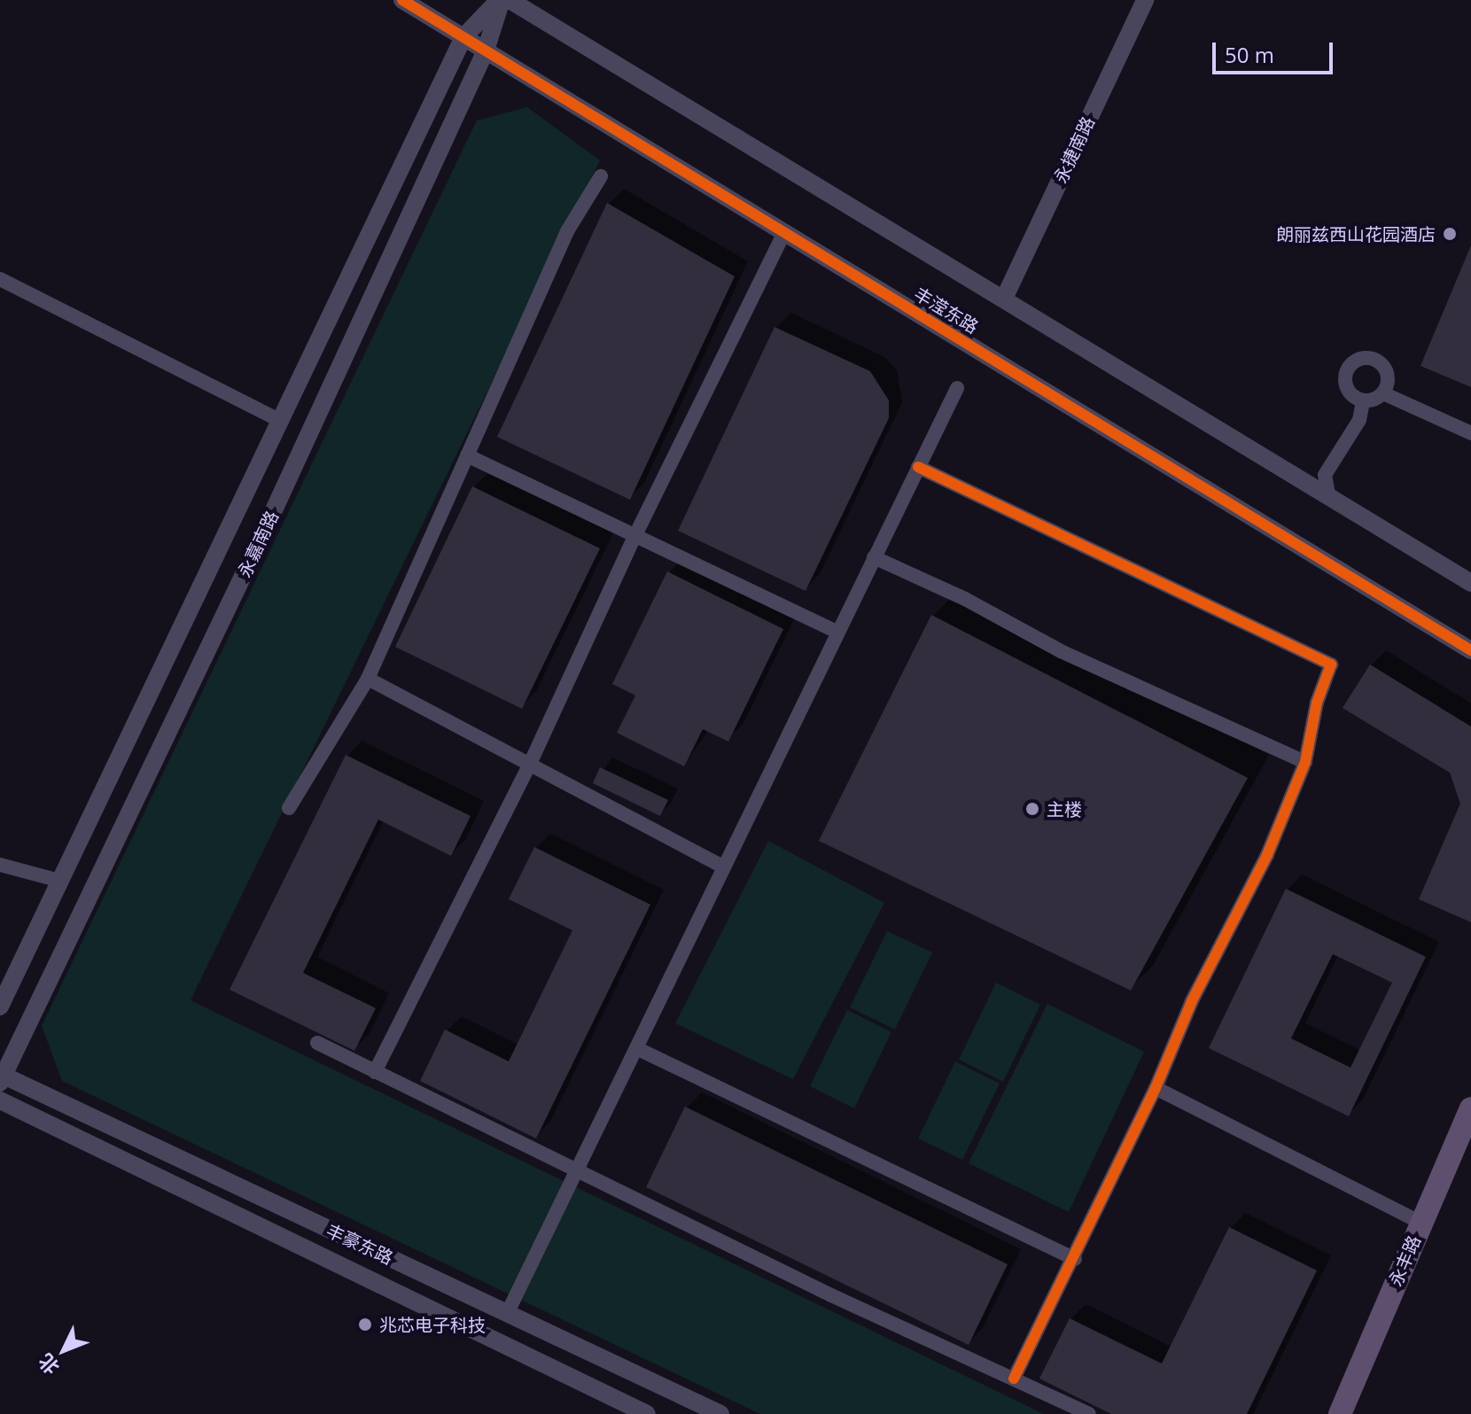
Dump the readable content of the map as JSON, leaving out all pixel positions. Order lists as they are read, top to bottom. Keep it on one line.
{"streets":{"main road":["永丰路"],"street":["永捷南路","丰滢东路","永嘉南路","丰豪东路"]},"crossings":[["丰滢东路","永嘉南路"],["永嘉南路","丰豪东路"]],"places":["朗丽兹西山花园酒店","主楼","兆芯电子科技"],"scale_bar":"50 m","north":"bottom left"}
